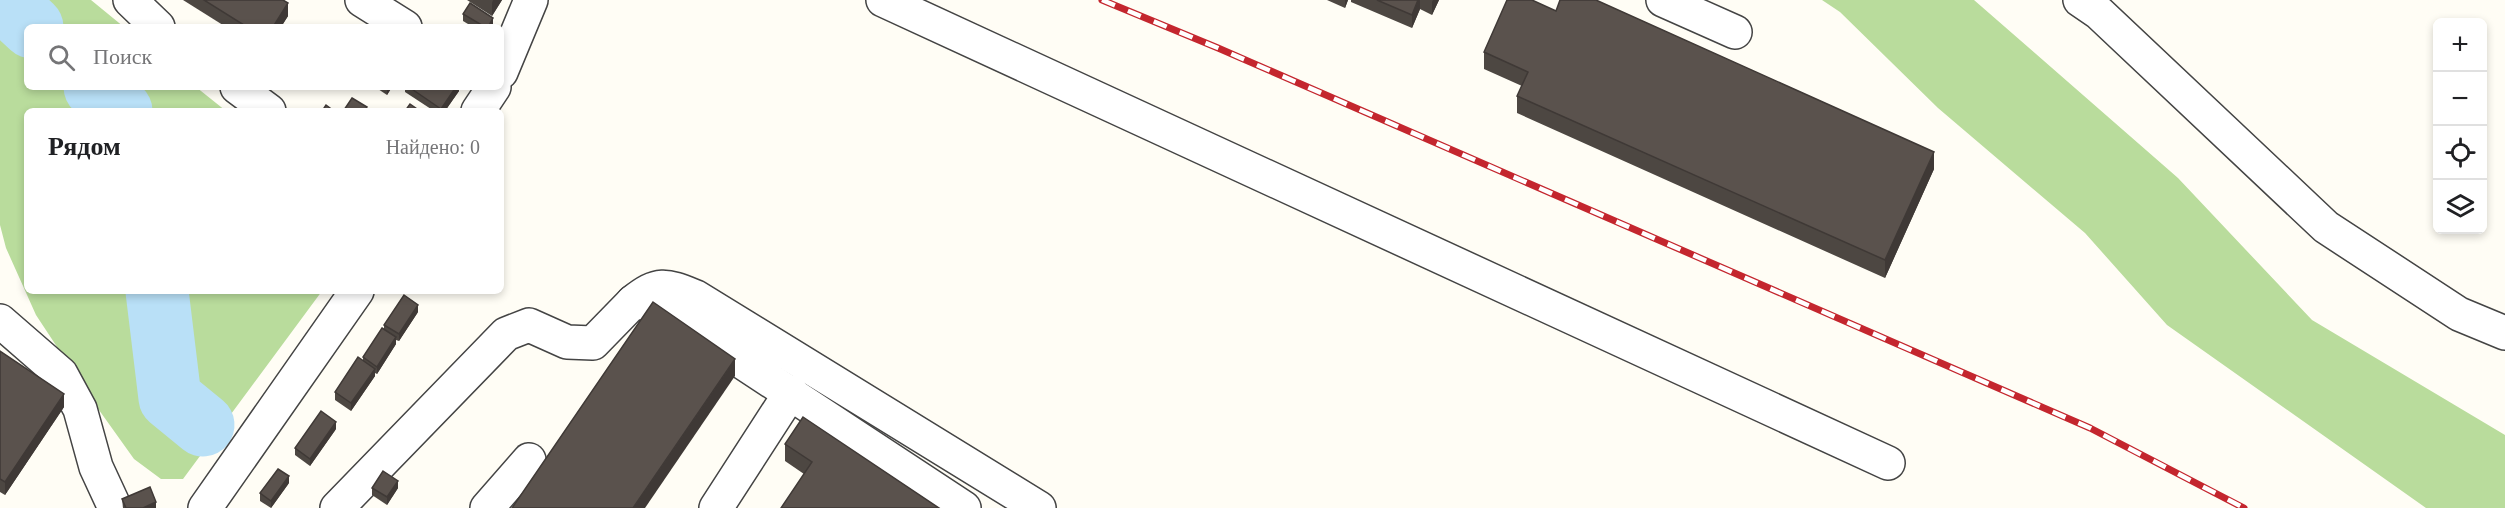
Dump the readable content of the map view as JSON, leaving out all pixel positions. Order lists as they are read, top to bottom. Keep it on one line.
{"page":{"map_buttons":["+","−"],"search":"Поиск","heading":["Рядом","Найдено: 0"]}}
